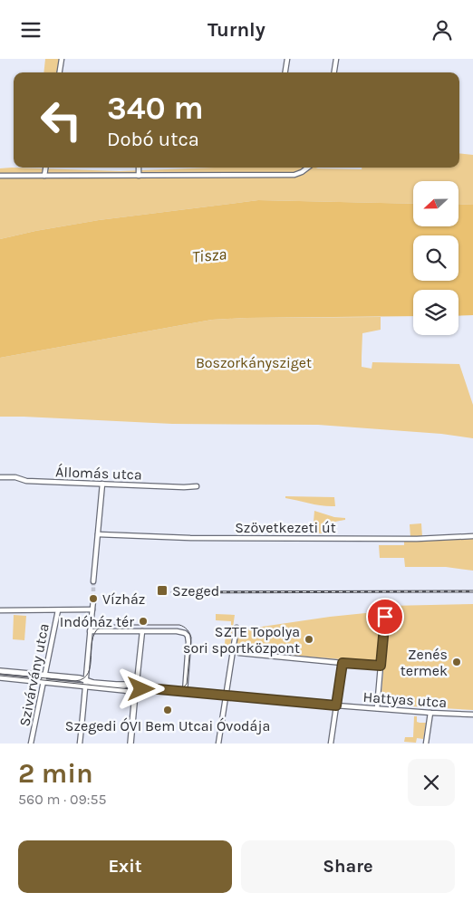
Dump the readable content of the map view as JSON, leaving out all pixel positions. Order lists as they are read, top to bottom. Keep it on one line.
{"streets":{"street":["Állomás utca","Szövetkezeti út","Szivárvány utca","Hattyas utca"]},"water":["Tisza"],"parks":["Boszorkánysziget"],"places":{"transit":["Szeged"],"other":["Vízház","Indóház tér","SZTE Topolya sori sportközpont","Zenés termek","Szegedi ÓVI Bem Utcai Óvodája"]},"north":"left","page":{"header":"Turnly","turn":["340 m","Dobó utca"],"heading":["2 min","560 m · 09:55"],"buttons":["Exit","Share"]}}
